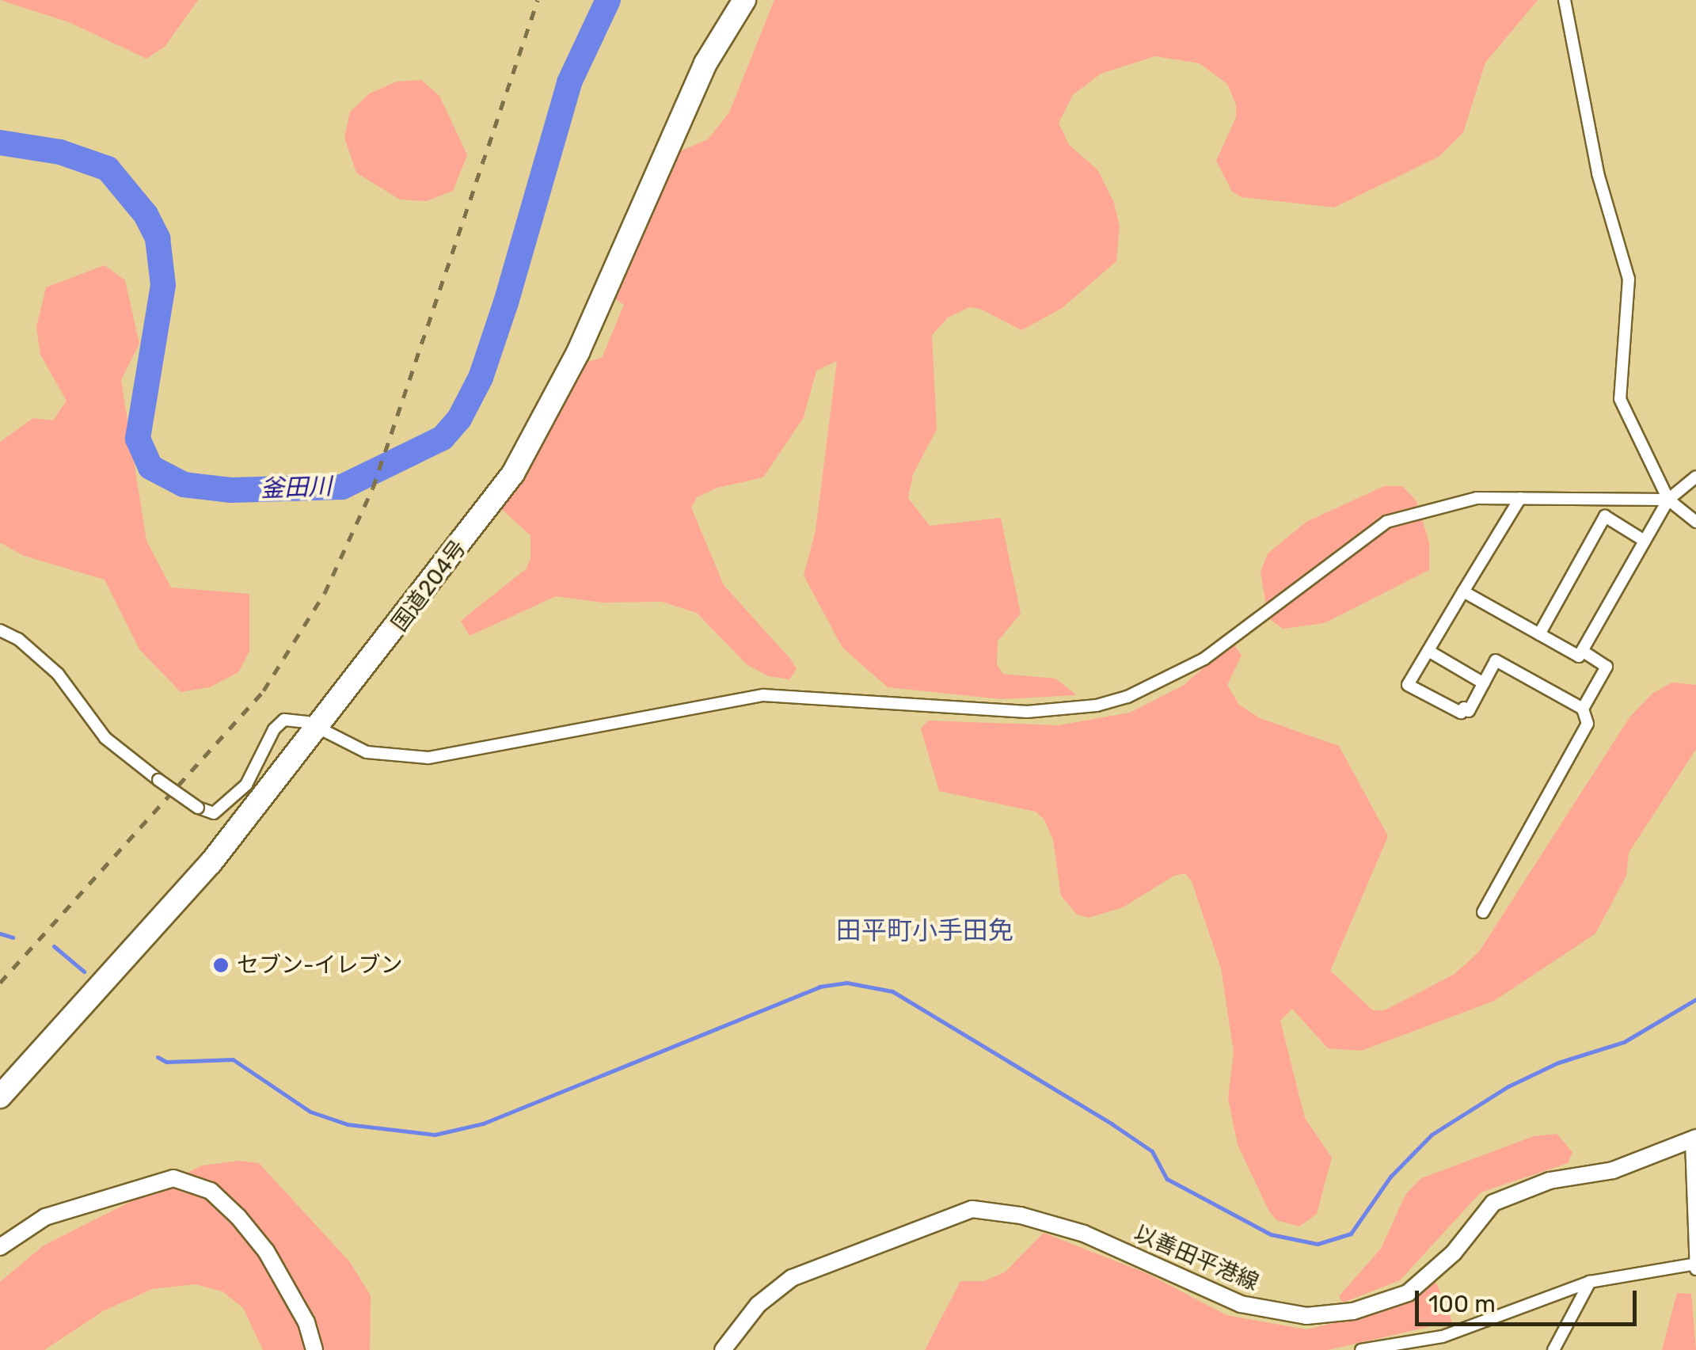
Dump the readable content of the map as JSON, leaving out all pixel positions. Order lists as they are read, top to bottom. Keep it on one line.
{"streets":{"highway":["国道204号"],"main road":["以善田平港線"]},"districts":["田平町小手田免"],"water":["釜田川"],"places":["セブン-イレブン"],"scale_bar":"100 m"}
